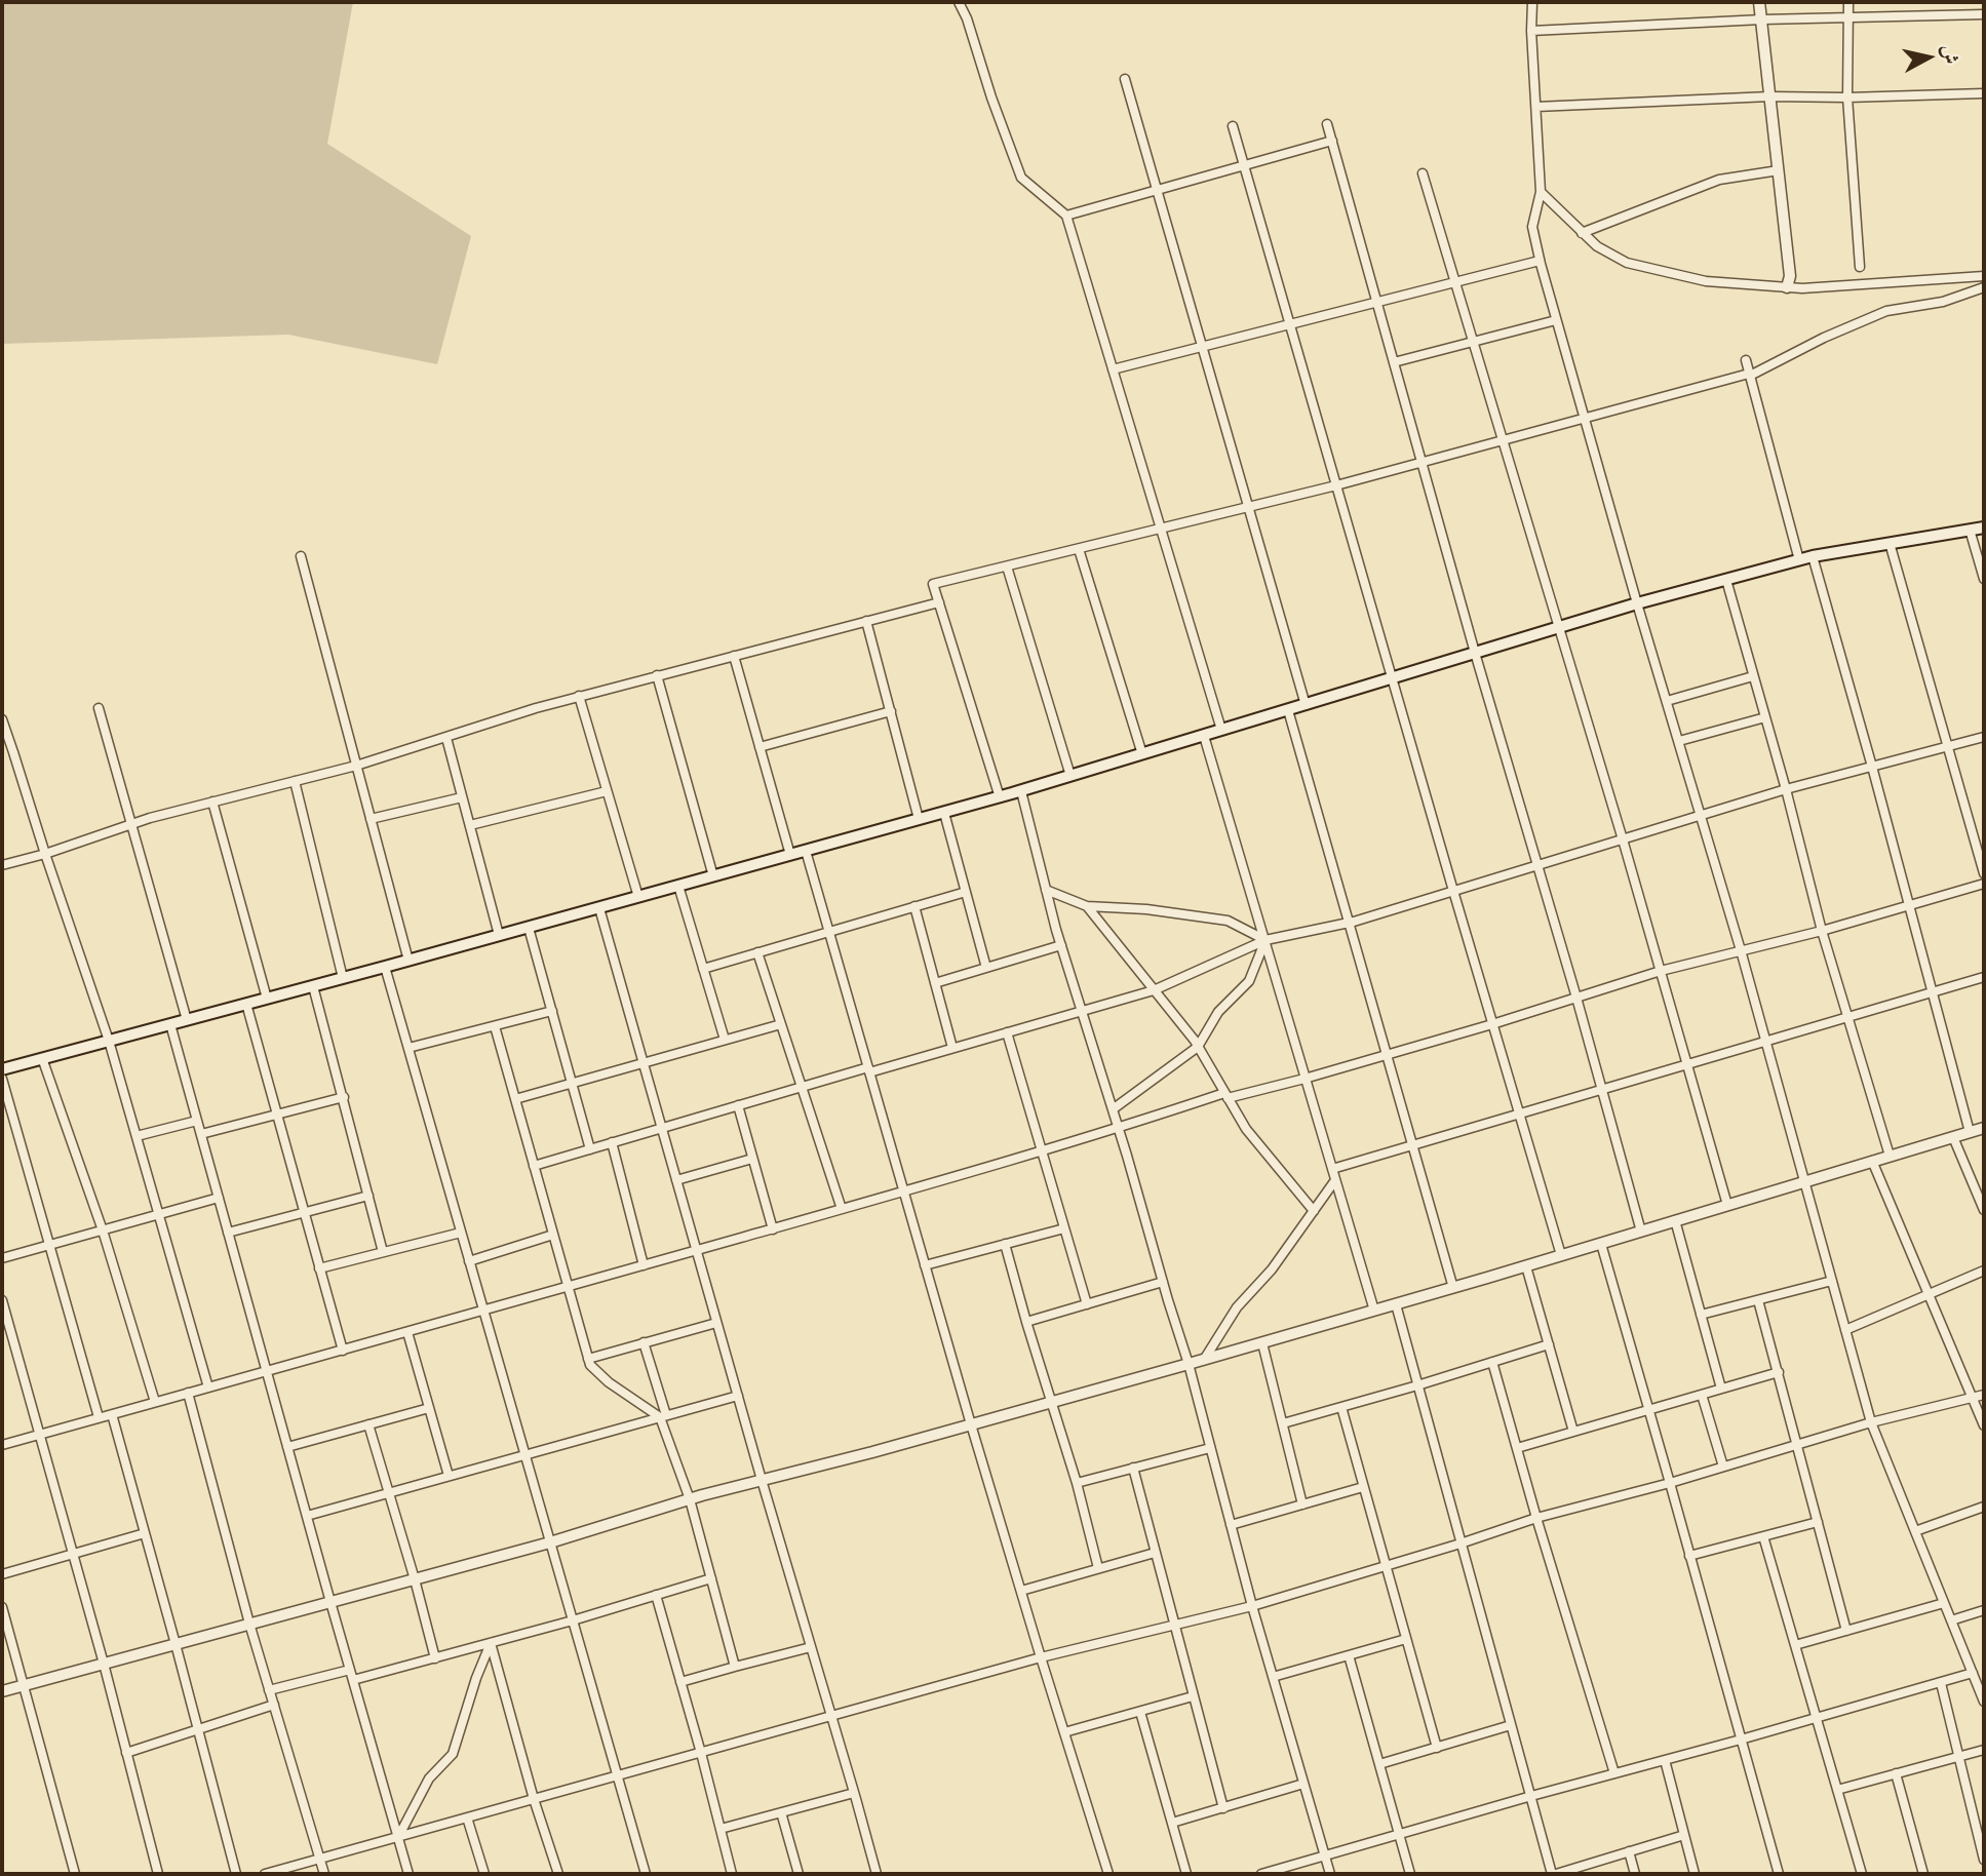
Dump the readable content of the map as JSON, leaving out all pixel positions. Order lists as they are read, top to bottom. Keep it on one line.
{"north":"right"}
